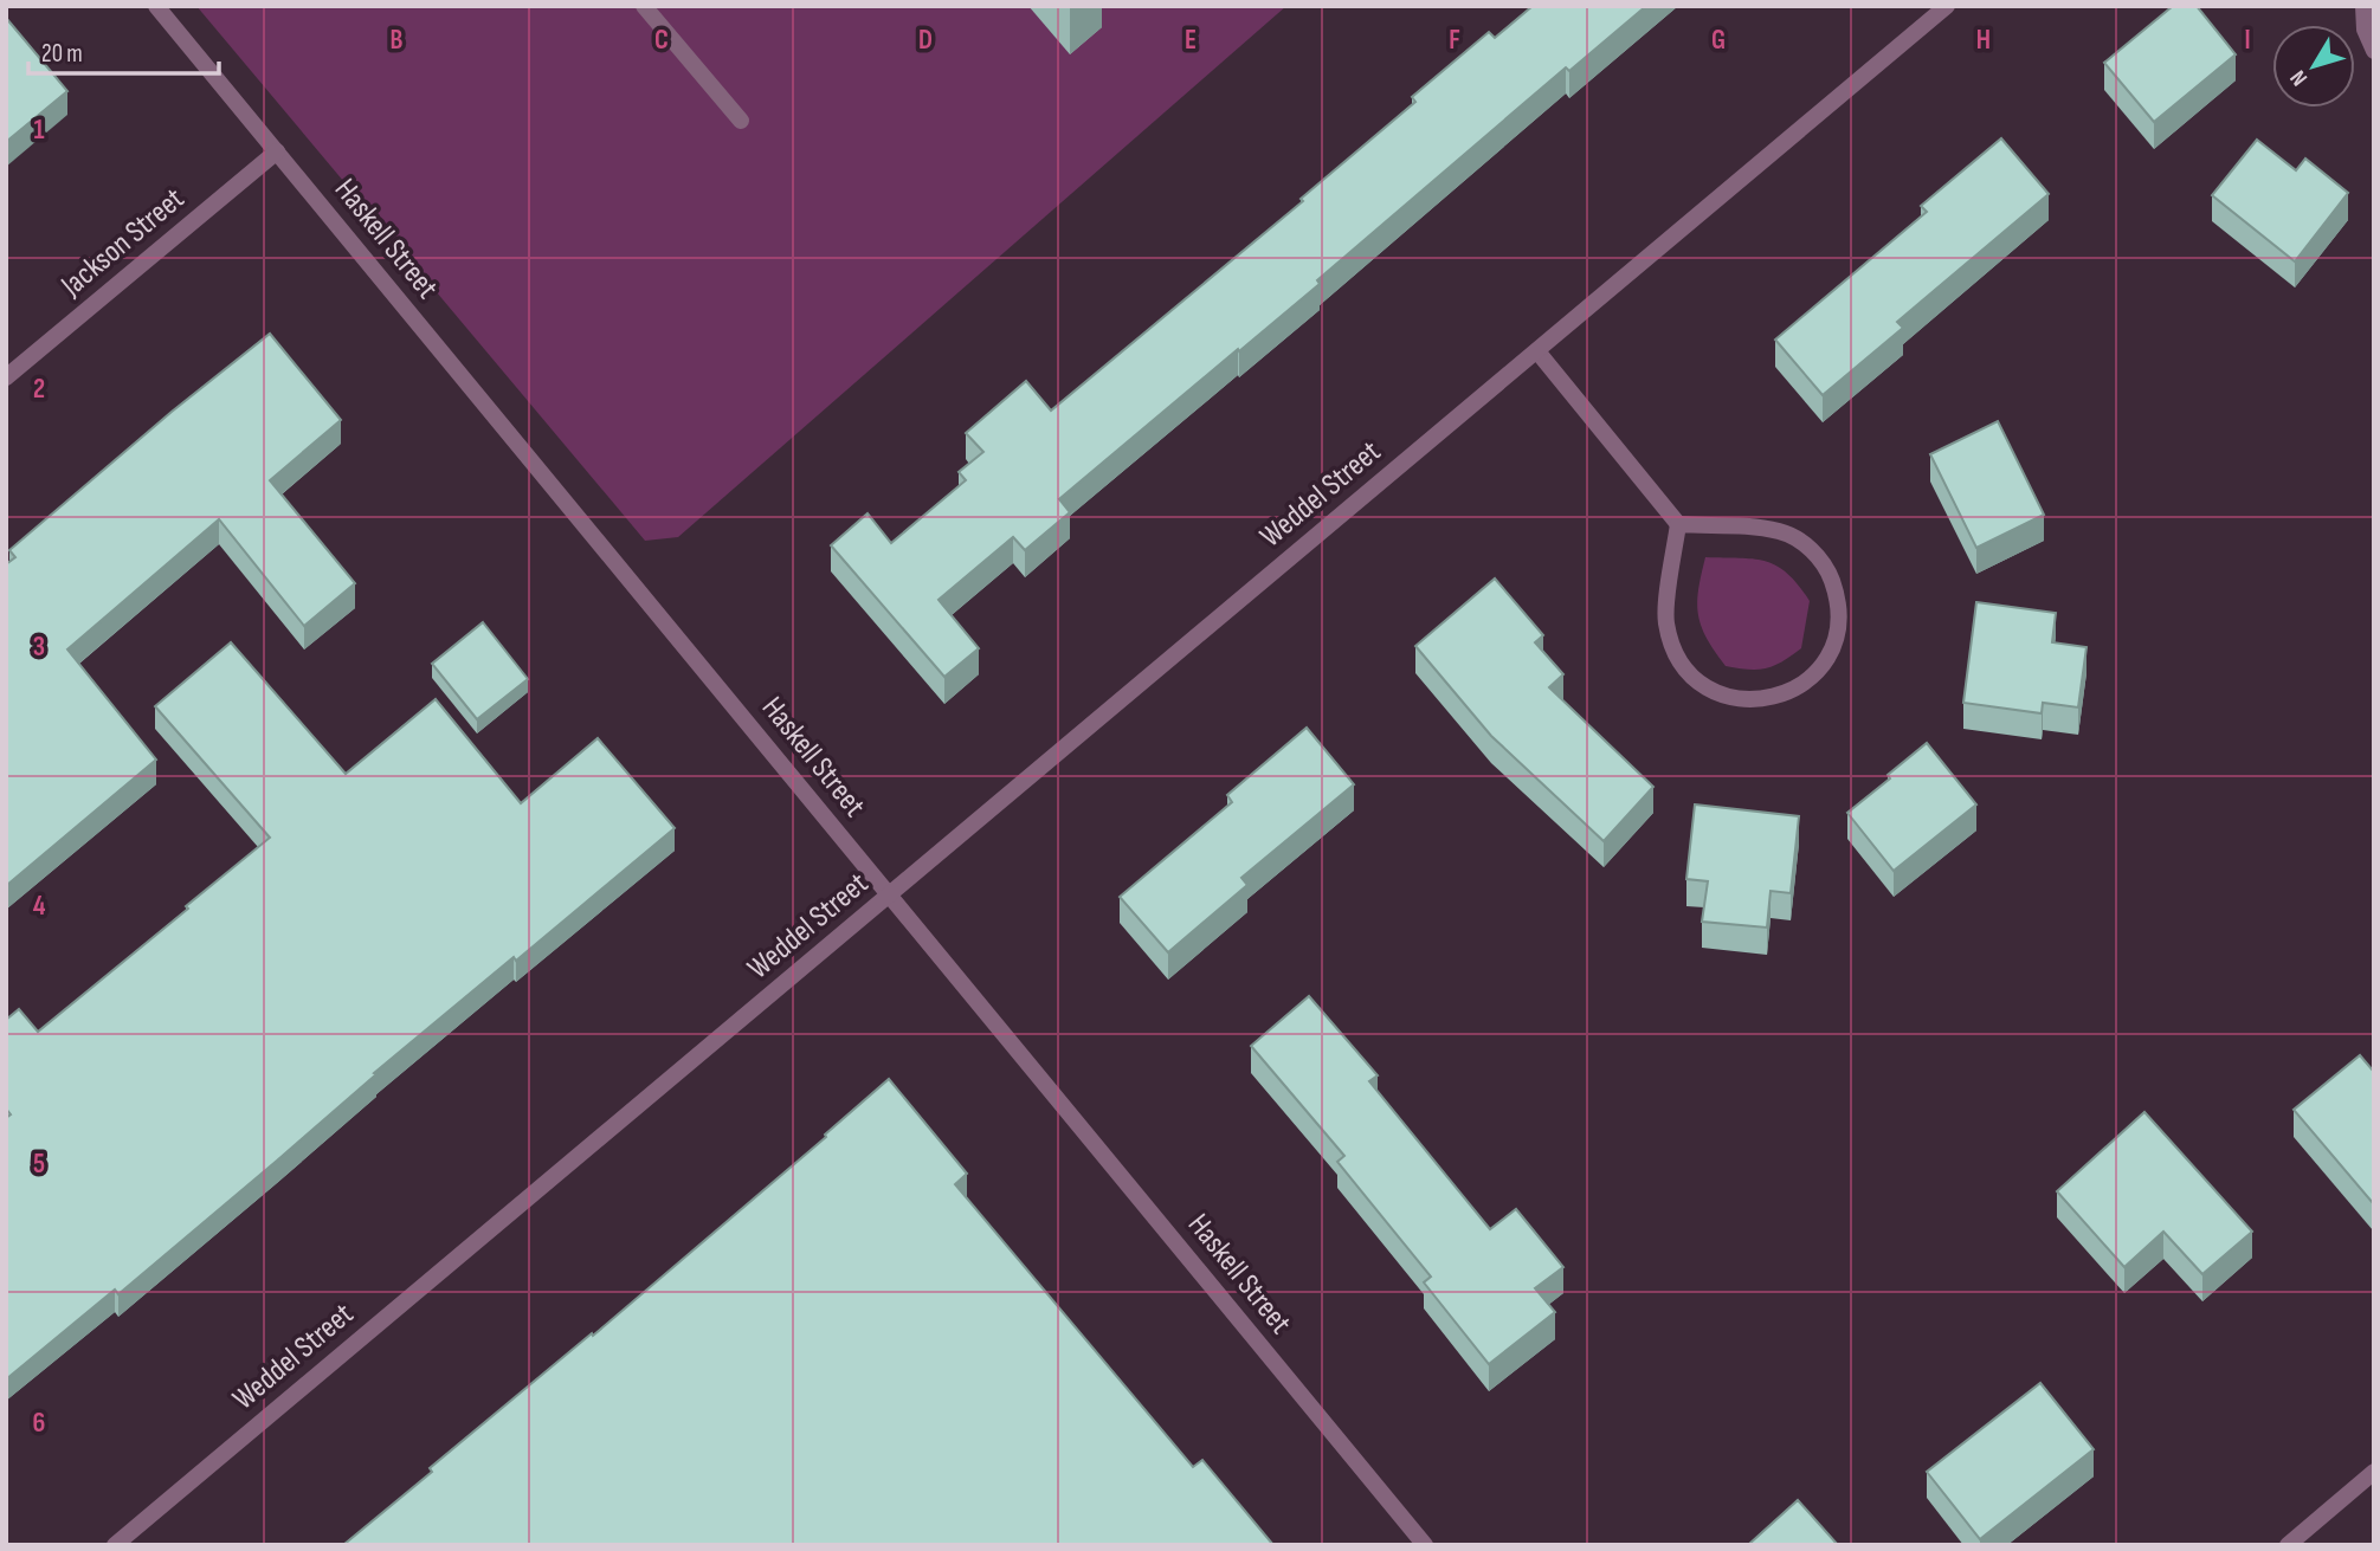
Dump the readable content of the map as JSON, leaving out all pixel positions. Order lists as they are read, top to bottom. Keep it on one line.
{"streets":{"street":["Haskell Street","Jackson Street","Weddel Street"]},"crossings":[["Haskell Street","Jackson Street"],["Haskell Street","Weddel Street"]],"scale_bar":"20 m","north":"bottom left","grid":{"columns":["B","C","D","E","F","G","H","I"],"rows":["1","2","3","4","5","6"]}}
